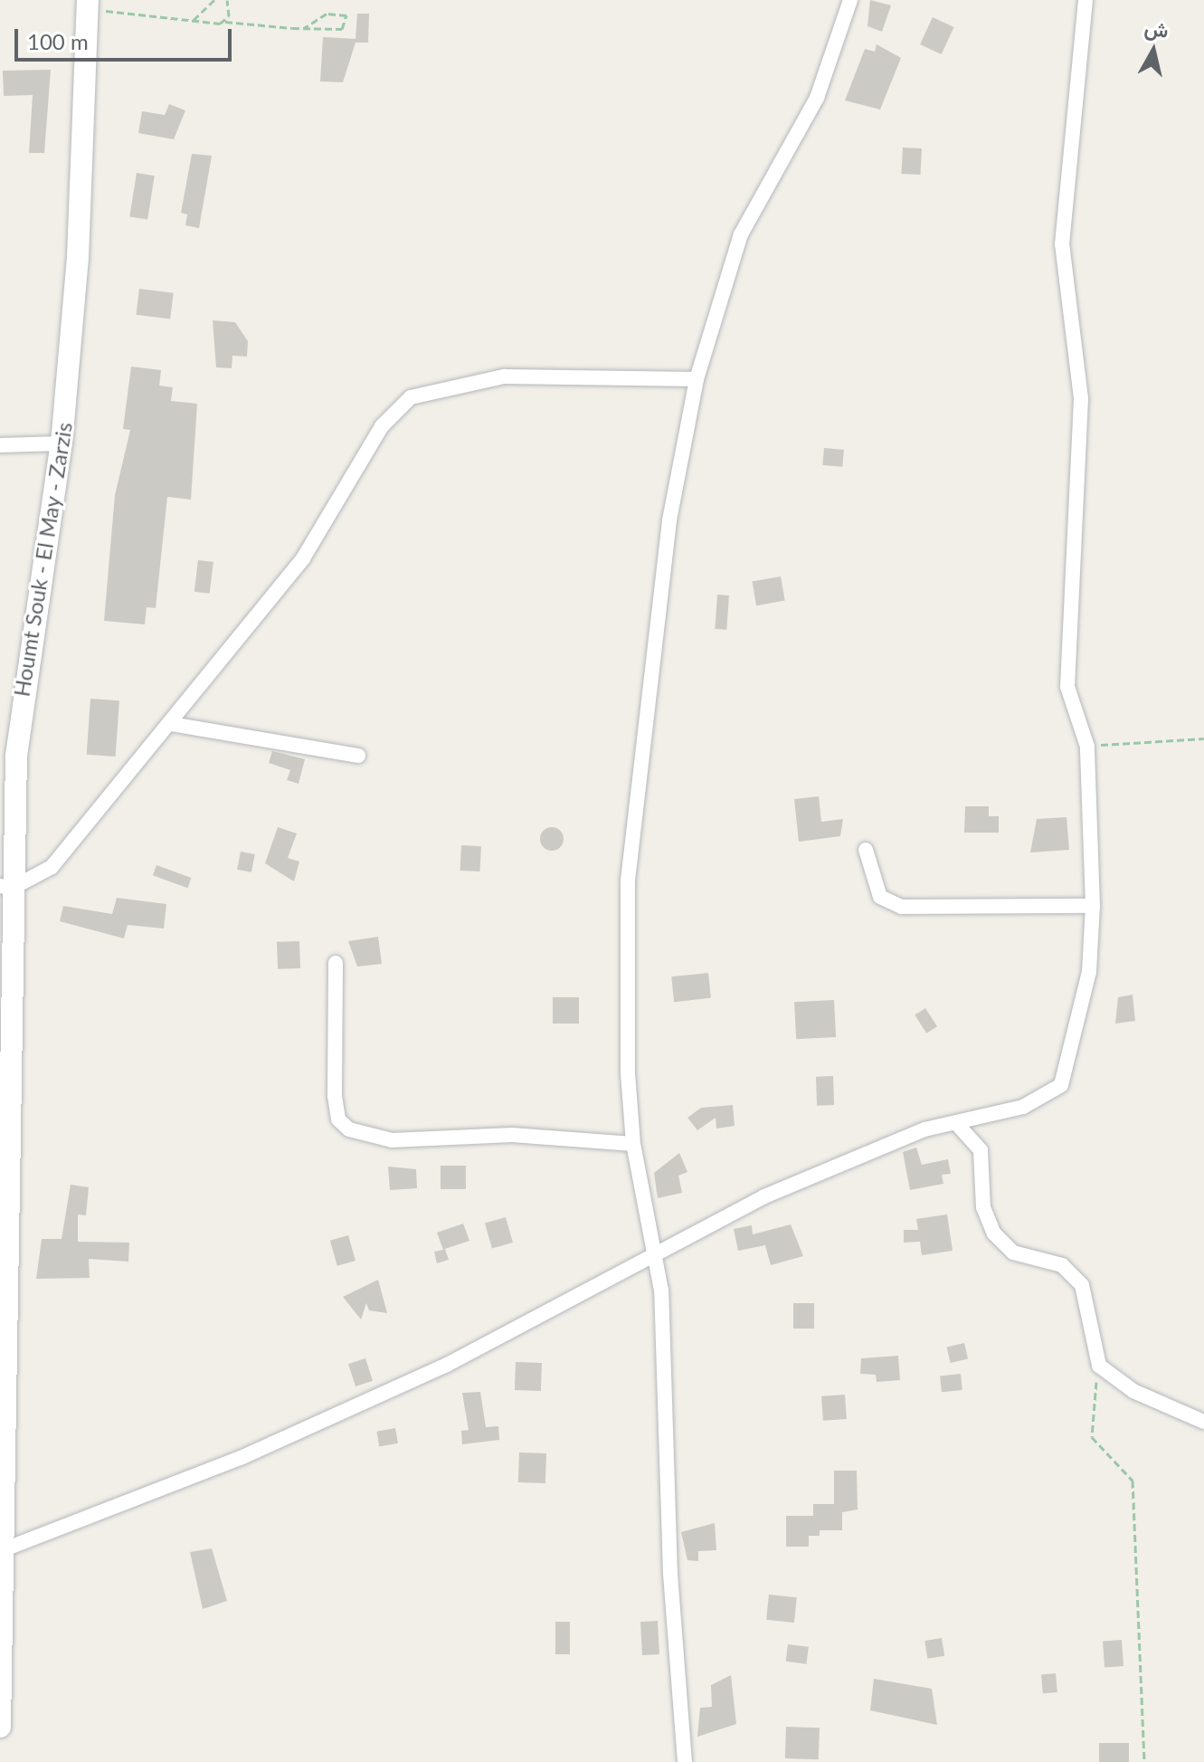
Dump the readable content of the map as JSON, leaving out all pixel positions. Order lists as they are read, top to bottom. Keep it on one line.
{"streets":{"main road":["Houmt Souk - El May - Zarzis"]},"scale_bar":"100 m","north":"top"}
